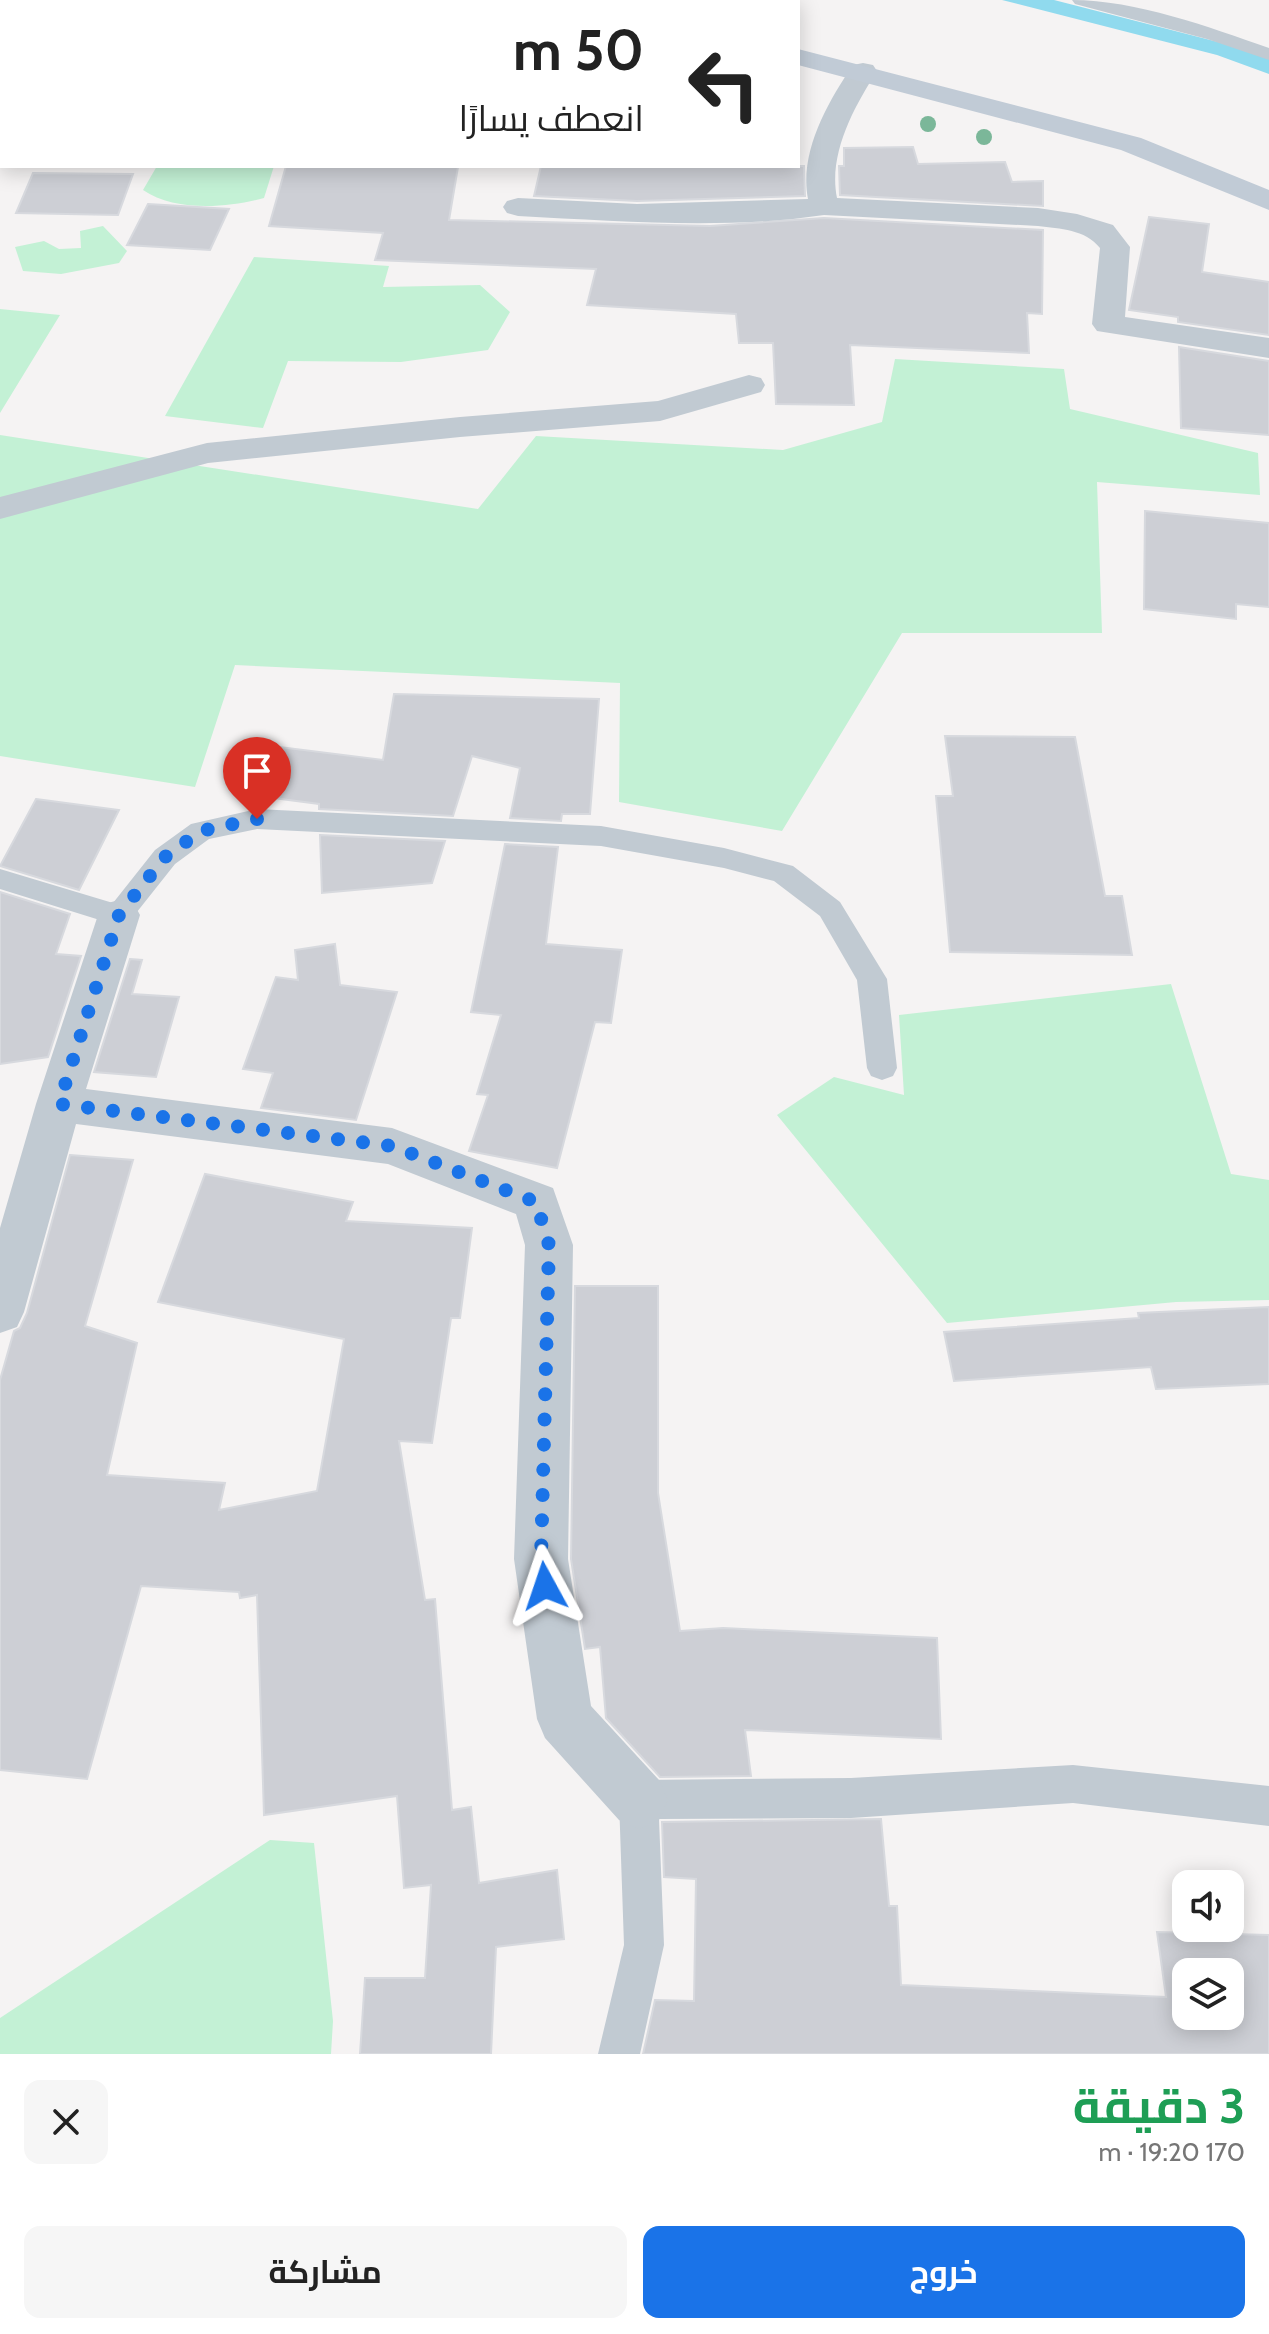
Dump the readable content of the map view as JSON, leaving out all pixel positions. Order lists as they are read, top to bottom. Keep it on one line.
{"page":{"turn":["50 m","انعطف يسارًا"],"heading":["3 دقيقة","170 m · 19:20"],"buttons":["خروج","مشاركة"]}}
